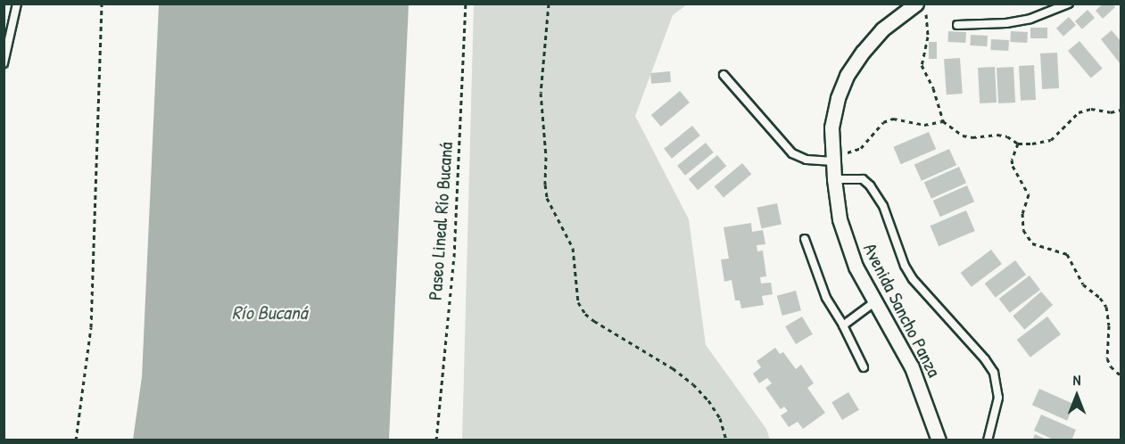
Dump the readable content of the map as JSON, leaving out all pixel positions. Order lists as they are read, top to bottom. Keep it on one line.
{"streets":{"street":["Avenida Sancho Panza"],"path":["Paseo Lineal Río Bucaná"]},"water":["Río Bucaná"],"north":"top"}
